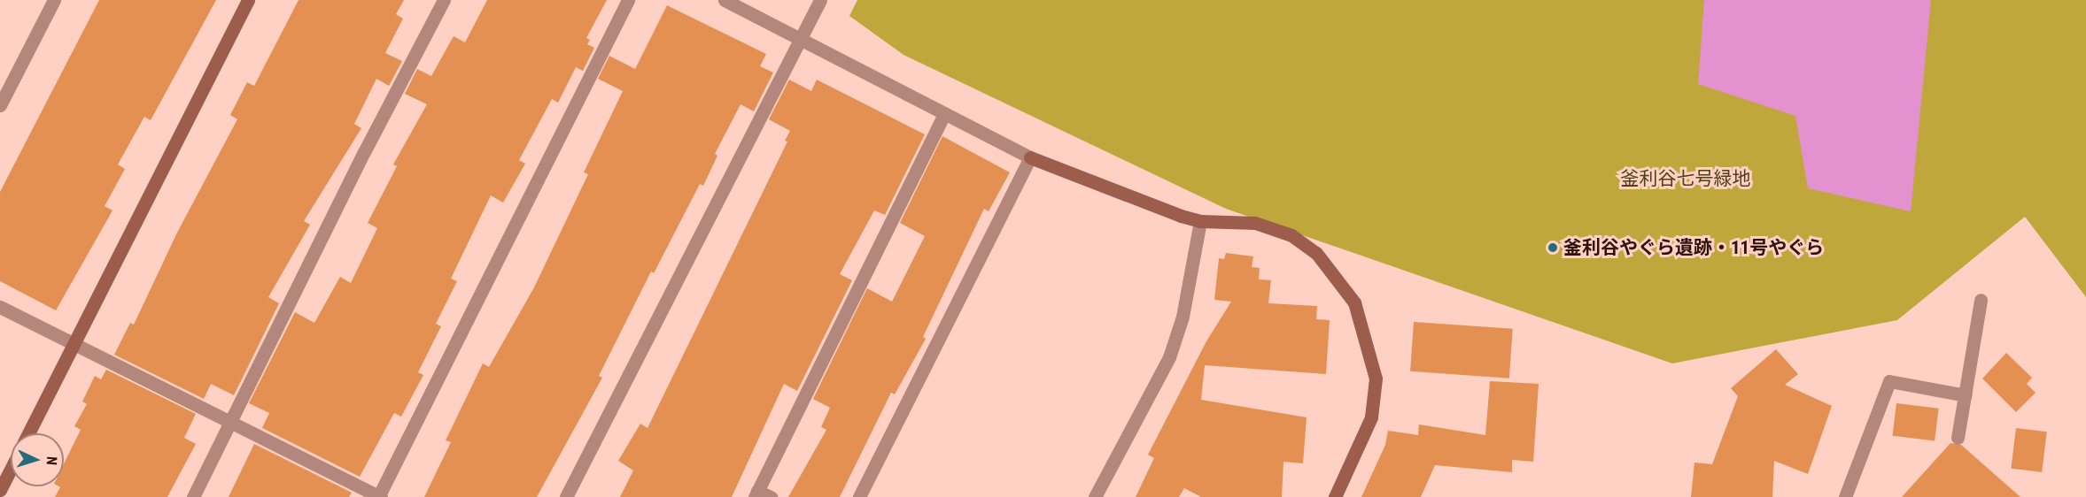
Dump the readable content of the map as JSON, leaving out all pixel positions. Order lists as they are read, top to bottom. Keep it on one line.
{"parks":["釜利谷七号緑地"],"places":["釜利谷やぐら遺跡・11号やぐら"],"north":"right"}
